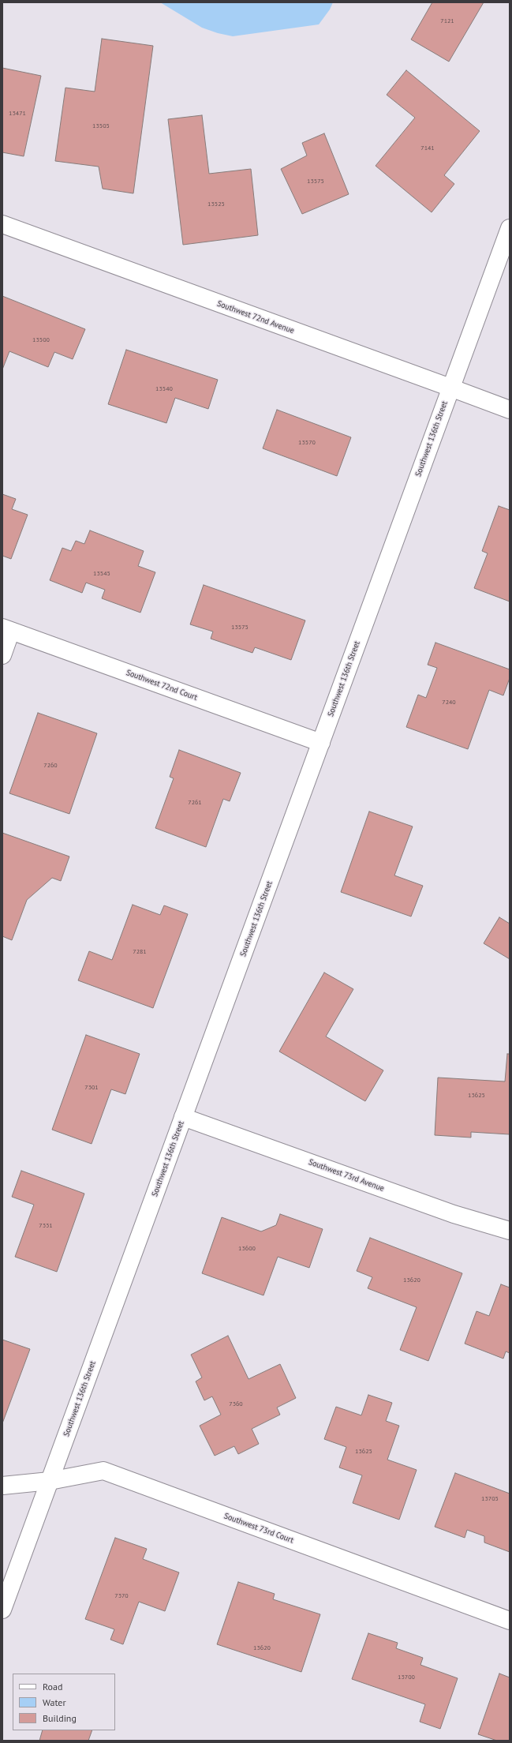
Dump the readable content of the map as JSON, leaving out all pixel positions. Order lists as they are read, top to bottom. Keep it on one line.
{"streets":{"street":["Southwest 72nd Avenue","Southwest 136th Street","Southwest 72nd Court","Southwest 73rd Avenue","Southwest 73rd Court"]},"crossings":[["Southwest 72nd Avenue","Southwest 136th Street"],["Southwest 136th Street","Southwest 72nd Court"],["Southwest 136th Street","Southwest 73rd Avenue"],["Southwest 136th Street","Southwest 73rd Court"]],"house_numbers":["7121","13471","13505","7141","13575","13525","13500","13540","13570","13545","13575","7240","7260","7261","7281","7301","13625","7331","13600","13620","7360","13625","13705","7370","13620","13700"],"legend":["Road","Water","Building"]}
